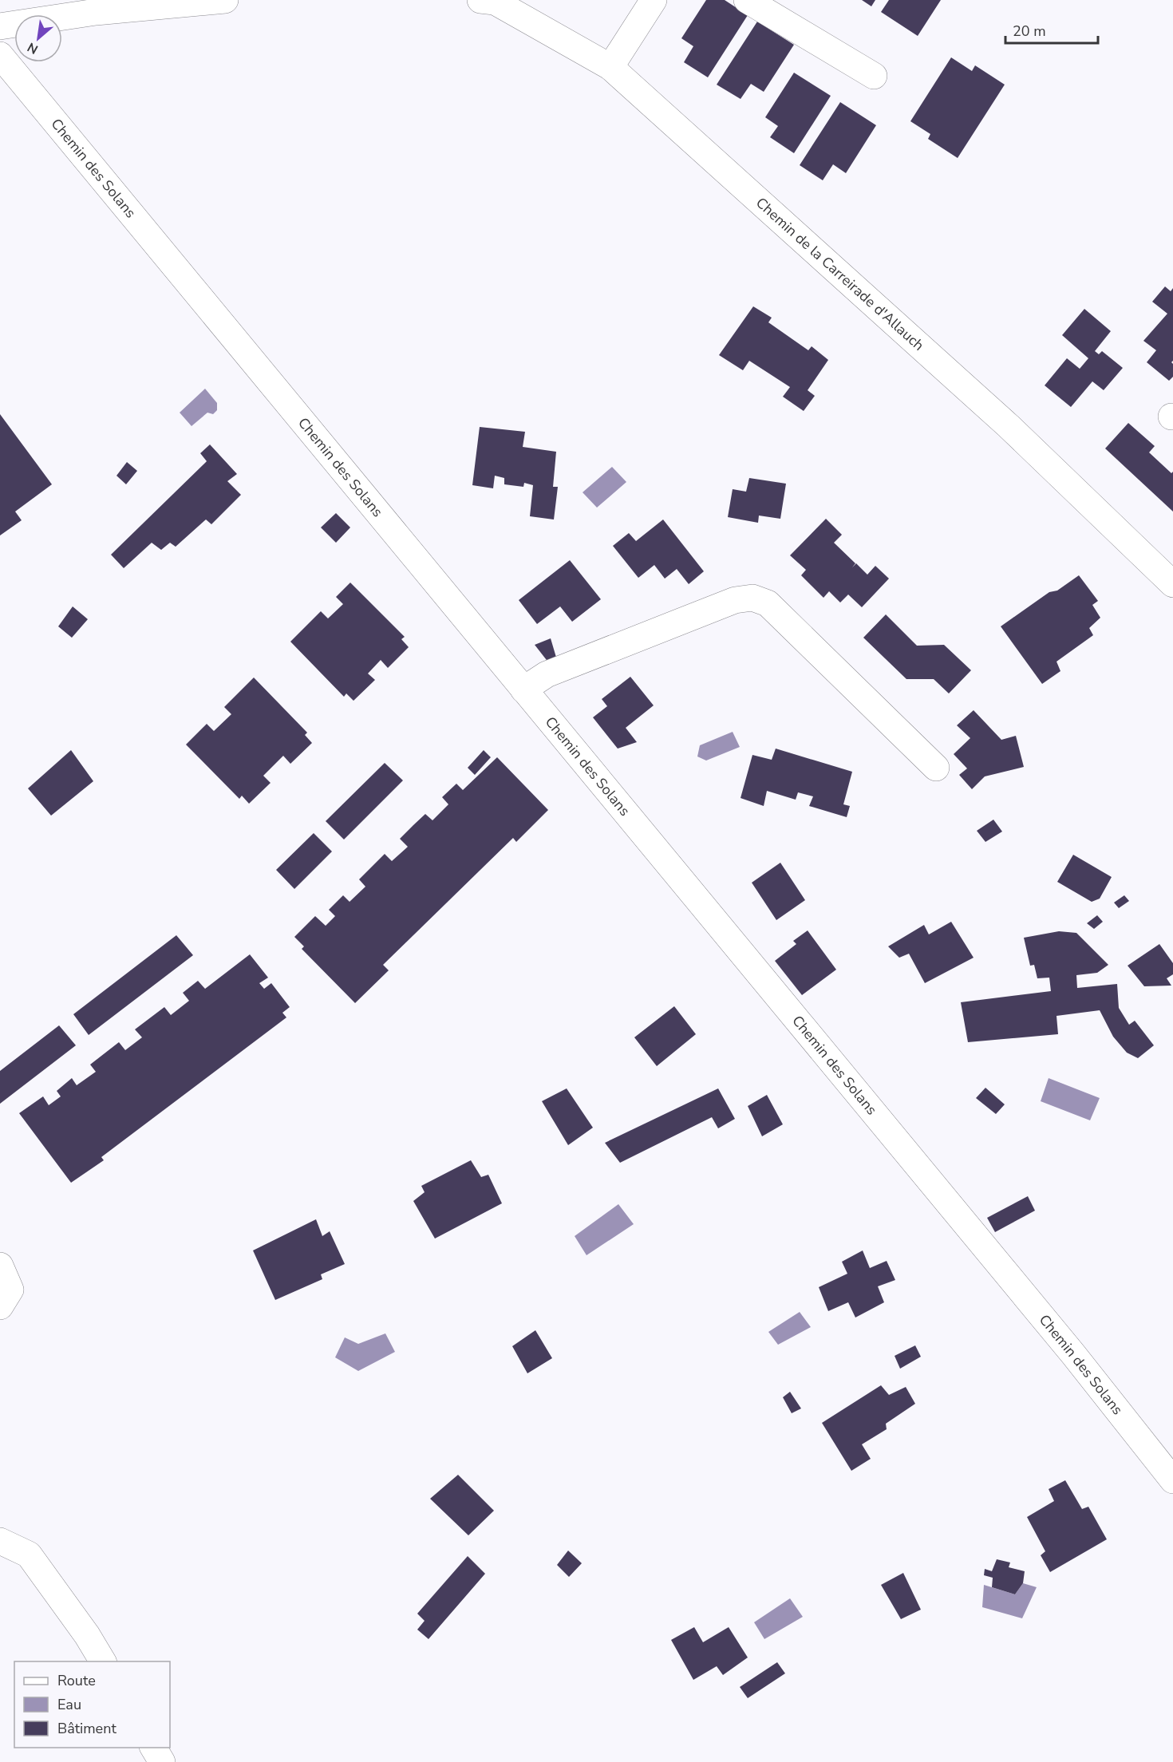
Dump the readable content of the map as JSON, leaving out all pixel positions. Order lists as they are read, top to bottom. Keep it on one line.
{"streets":{"street":["Chemin des Solans","Chemin de la Carreirade d'Allauch"]},"legend":["Route","Eau","Bâtiment"],"scale_bar":"20 m","north":"bottom left"}
